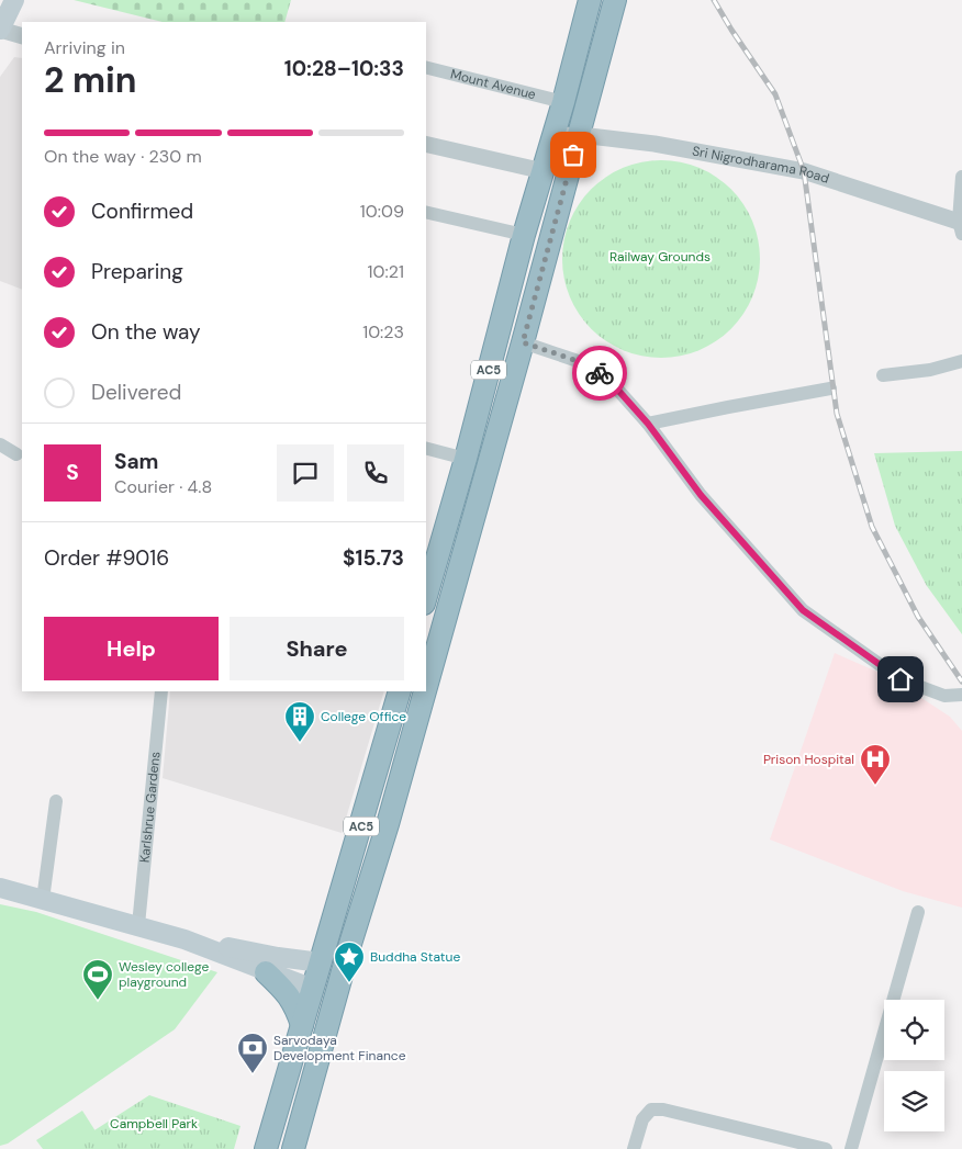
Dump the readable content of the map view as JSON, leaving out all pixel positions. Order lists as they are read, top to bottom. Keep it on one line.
{"streets":{"highway":["AC5"],"street":["Mount Avenue","Sri Nigrodharama Road","Karlshrue Gardens"]},"crossings":[["Mount Avenue","AC5"],["Sri Nigrodharama Road","AC5"]],"parks":["Railway Grounds","Campbell Park"],"places":{"building":["College Office"],"hospital":["Prison Hospital"],"place":["Buddha Statue"],"sports":["Wesley college playground"],"bank":["Sarvodaya Development Finance"]},"page":{"heading":["2 min","Arriving in","10:28–10:33"],"panel":["Sam","Courier · 4.8","Order #9016","$15.73"],"bar":"On the way · 230 m","list":[["Confirmed","10:09"],["Preparing","10:21"],["On the way","10:23"],"Delivered"],"round":"S","buttons":["Help","Share"]}}
